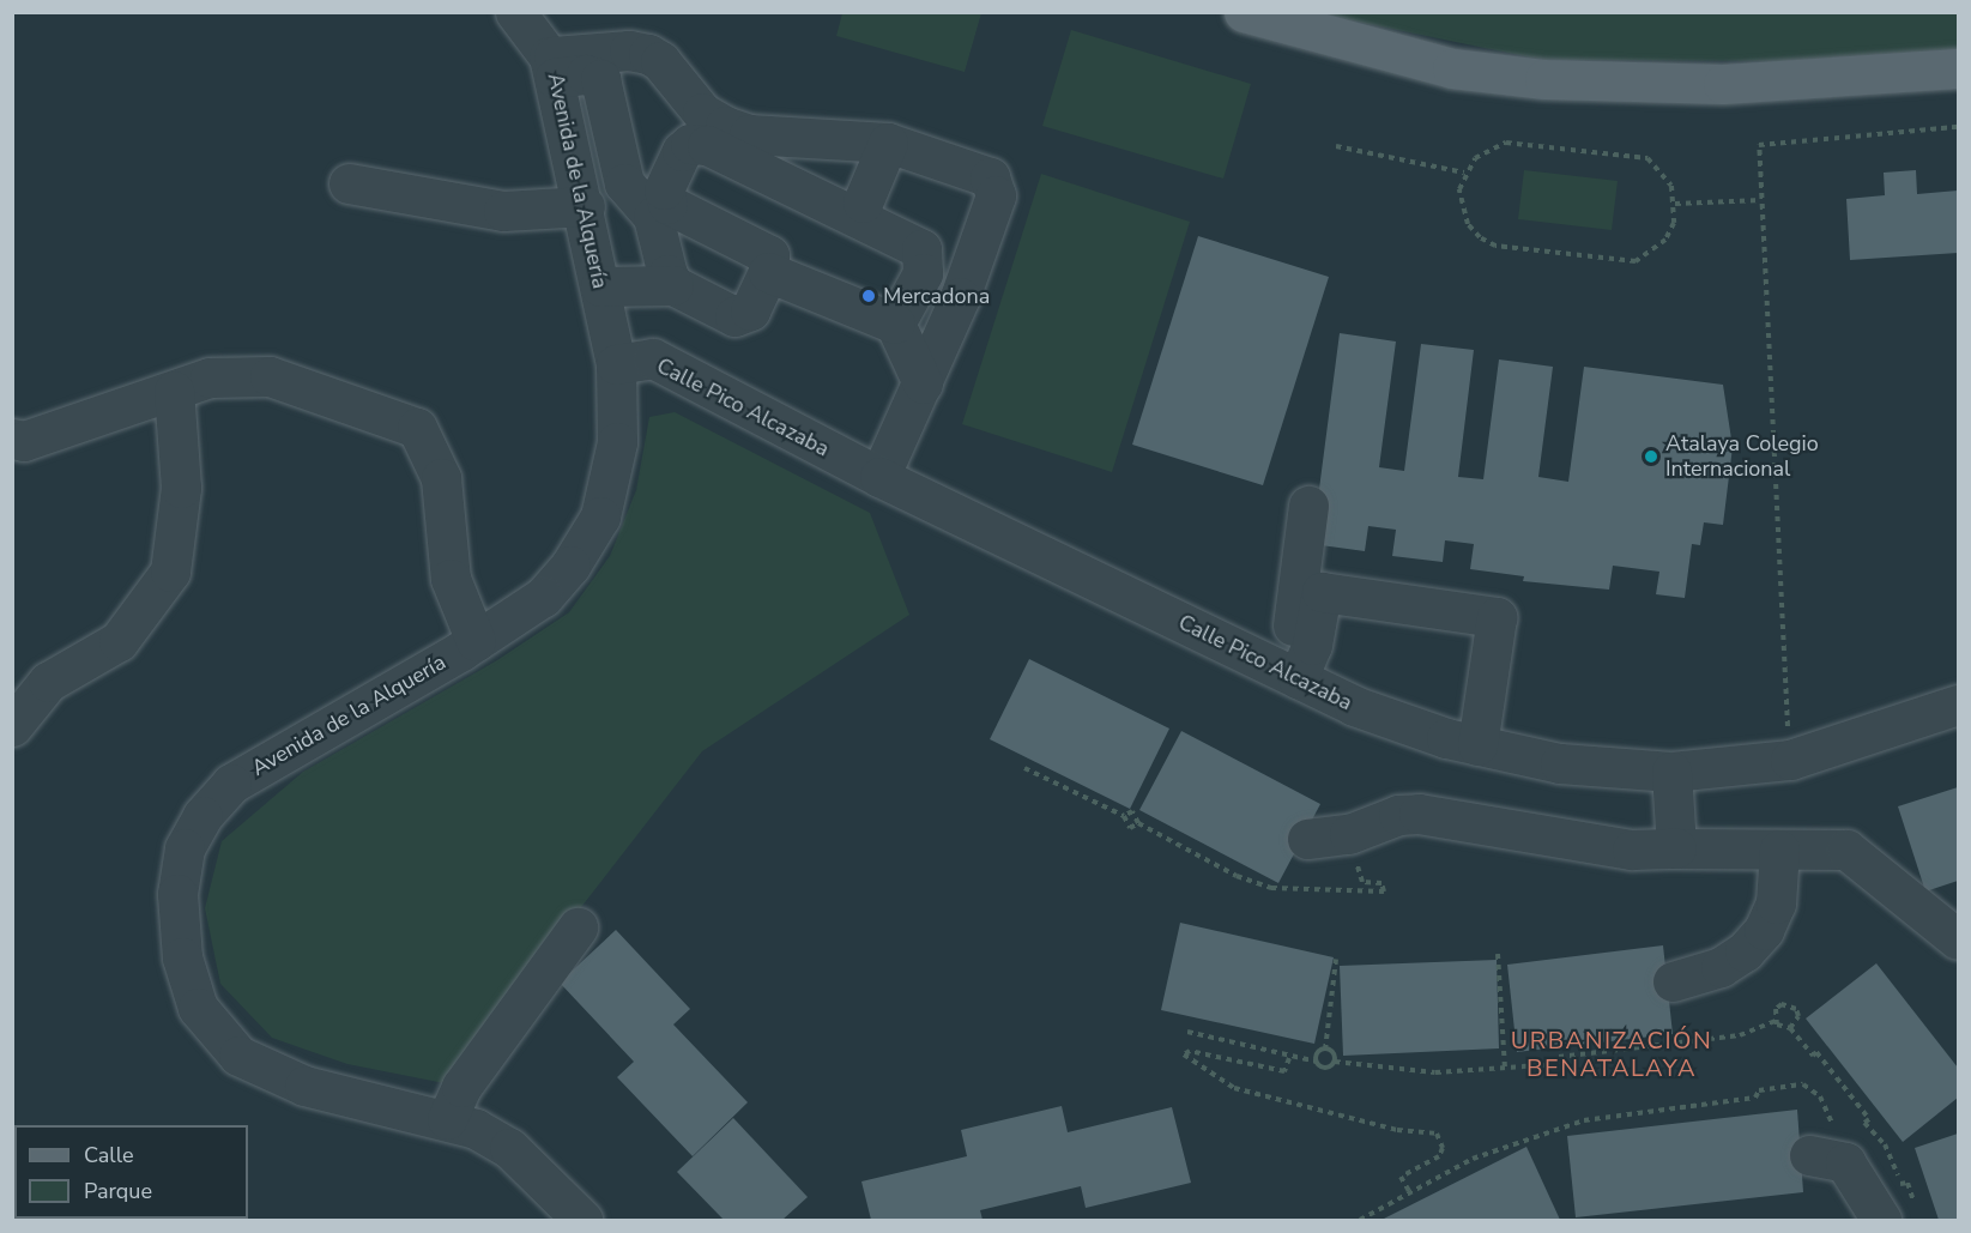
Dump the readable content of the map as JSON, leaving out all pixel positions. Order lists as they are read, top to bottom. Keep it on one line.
{"streets":{"street":["Avenida de la Alquería","Calle Pico Alcazaba"]},"crossings":[["Avenida de la Alquería","Calle Pico Alcazaba"]],"districts":["URBANIZACIÓN BENATALAYA"],"places":["Mercadona","Atalaya Colegio Internacional"],"legend":["Calle","Parque"]}
